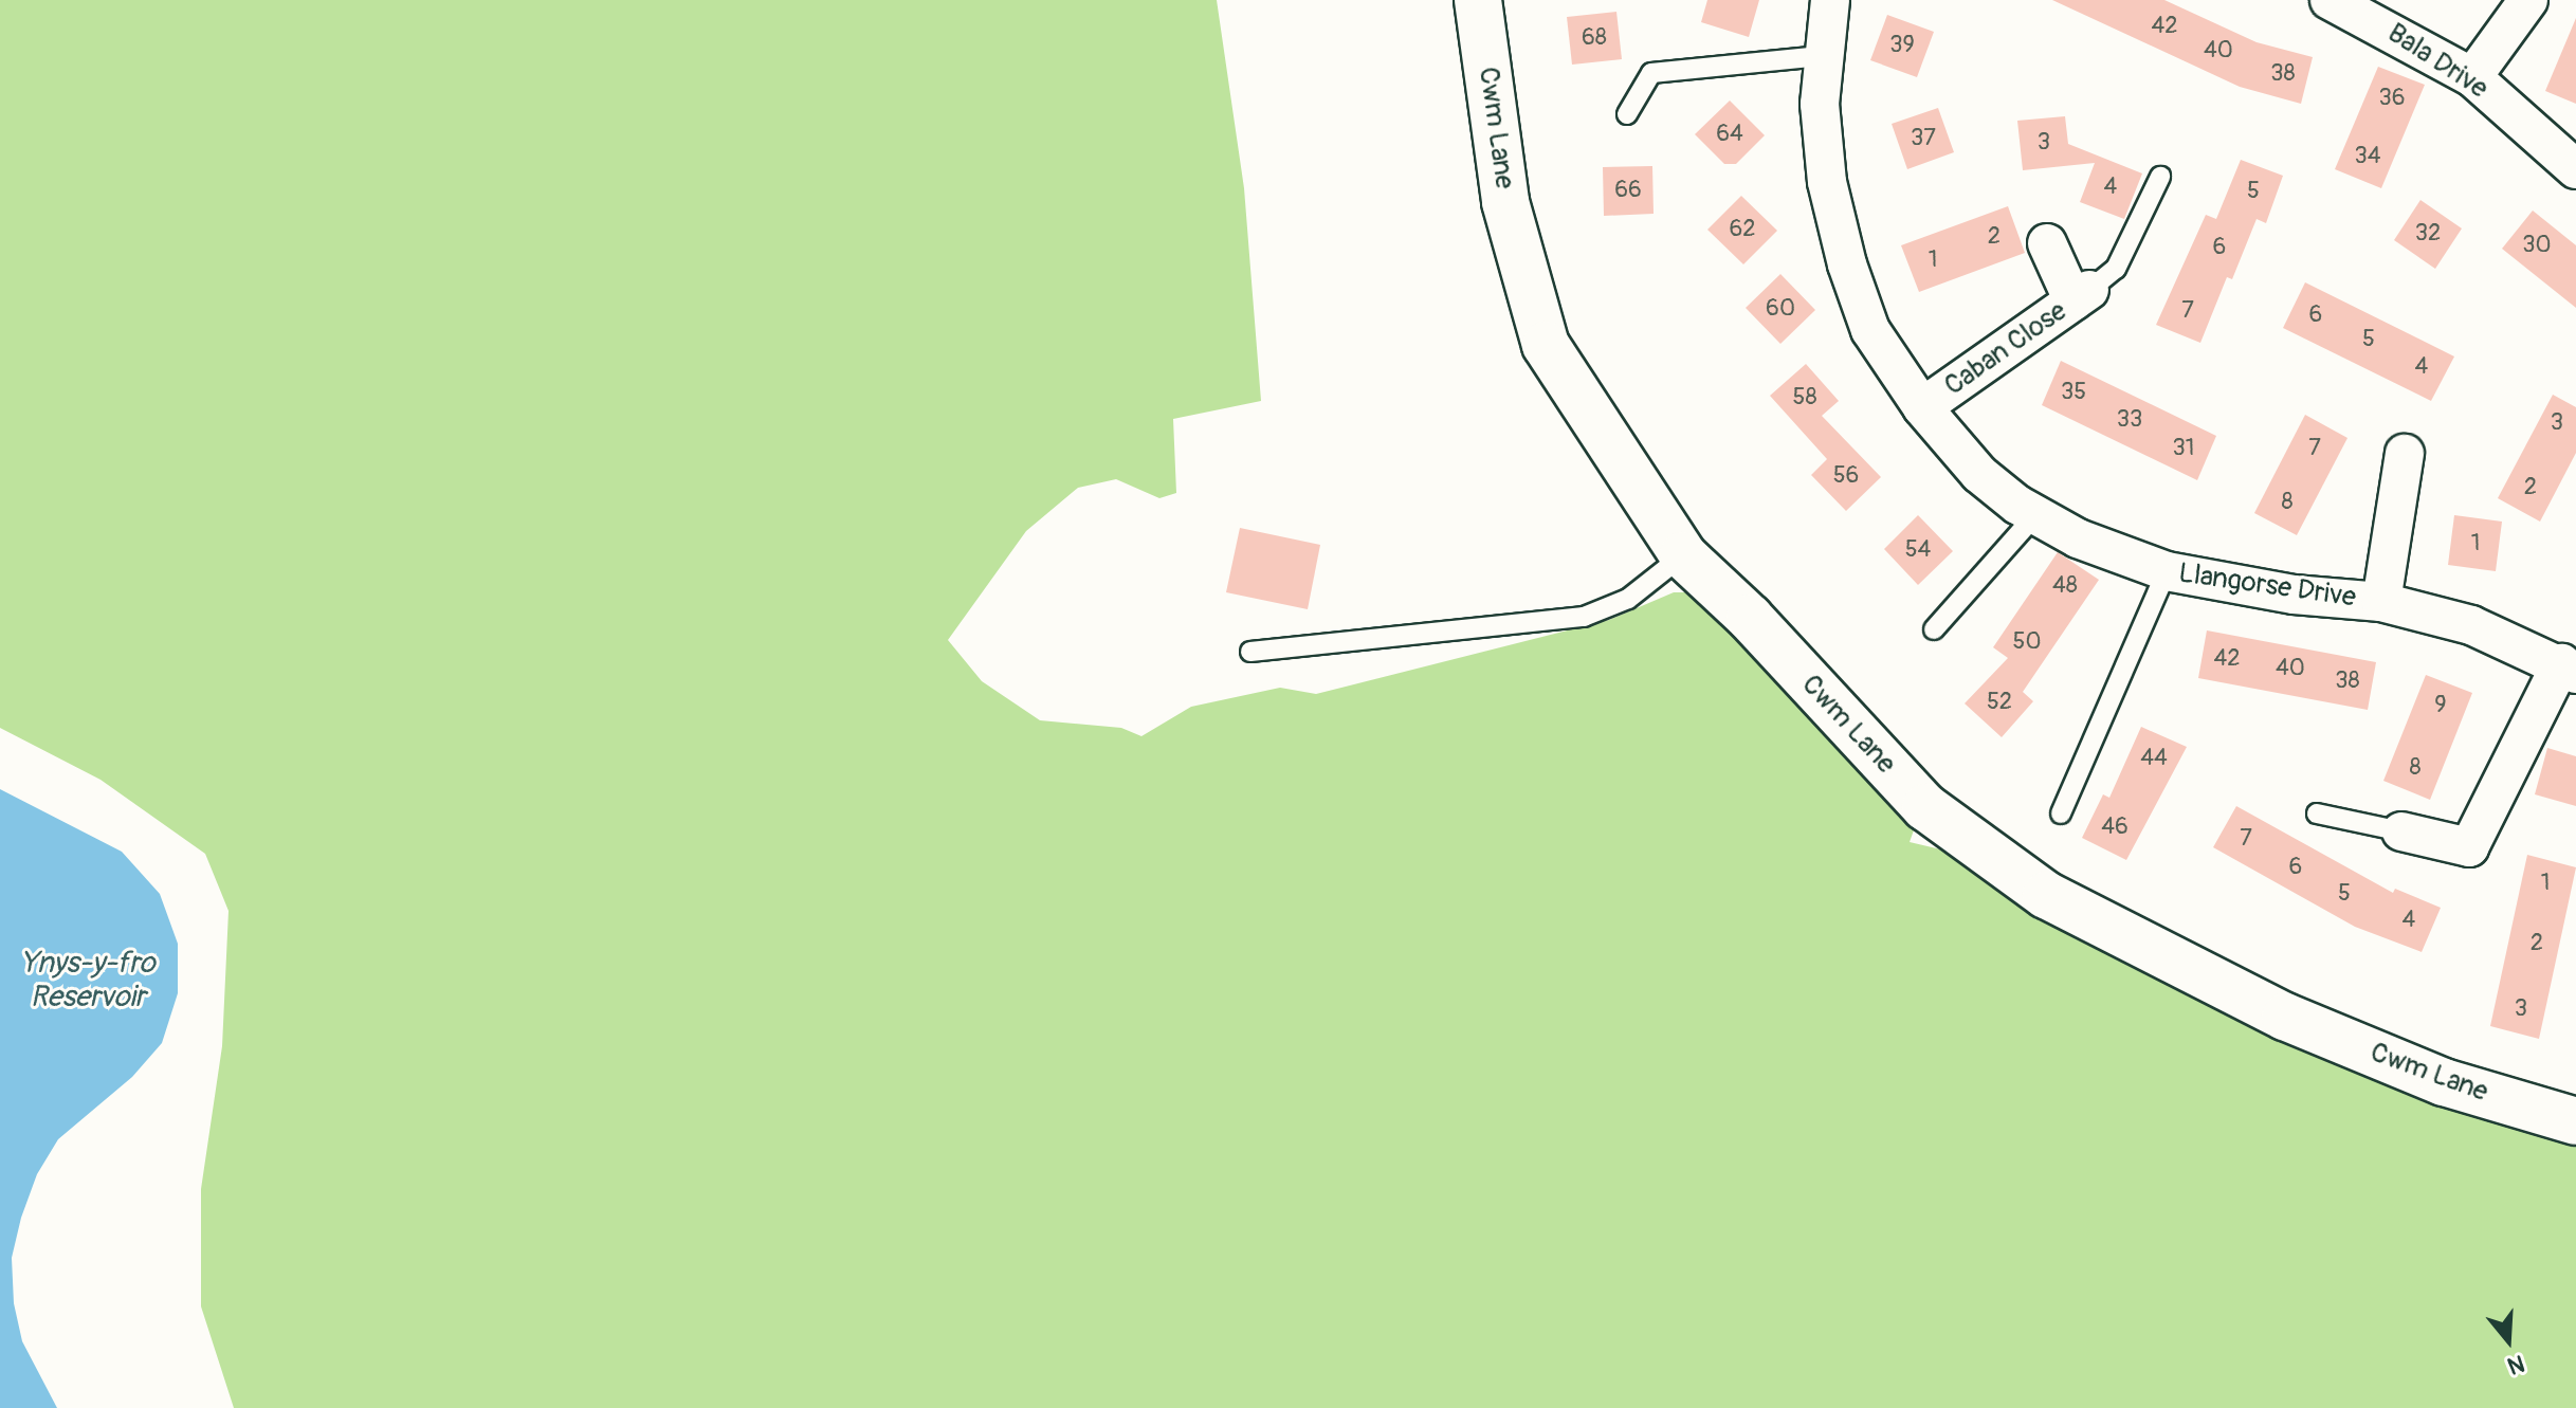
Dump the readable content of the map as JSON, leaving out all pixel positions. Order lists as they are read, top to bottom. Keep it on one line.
{"streets":{"street":["Bala Drive","Cwm Lane","Caban Close","Llangorse Drive"]},"crossings":[["Caban Close","Llangorse Drive"]],"water":["Ynys-y-fro Reservoir"],"house_numbers":["42","68","39","40","38","36","64","37","3","34","4","66","5","62","32","2","30","6","1","60","7","6","5","4","35","58","33","3","31","7","56","2","8","1","54","48","50","42","40","38","52","9","44","8","46","7","6","1","5","4","2","3"],"north":"bottom"}
